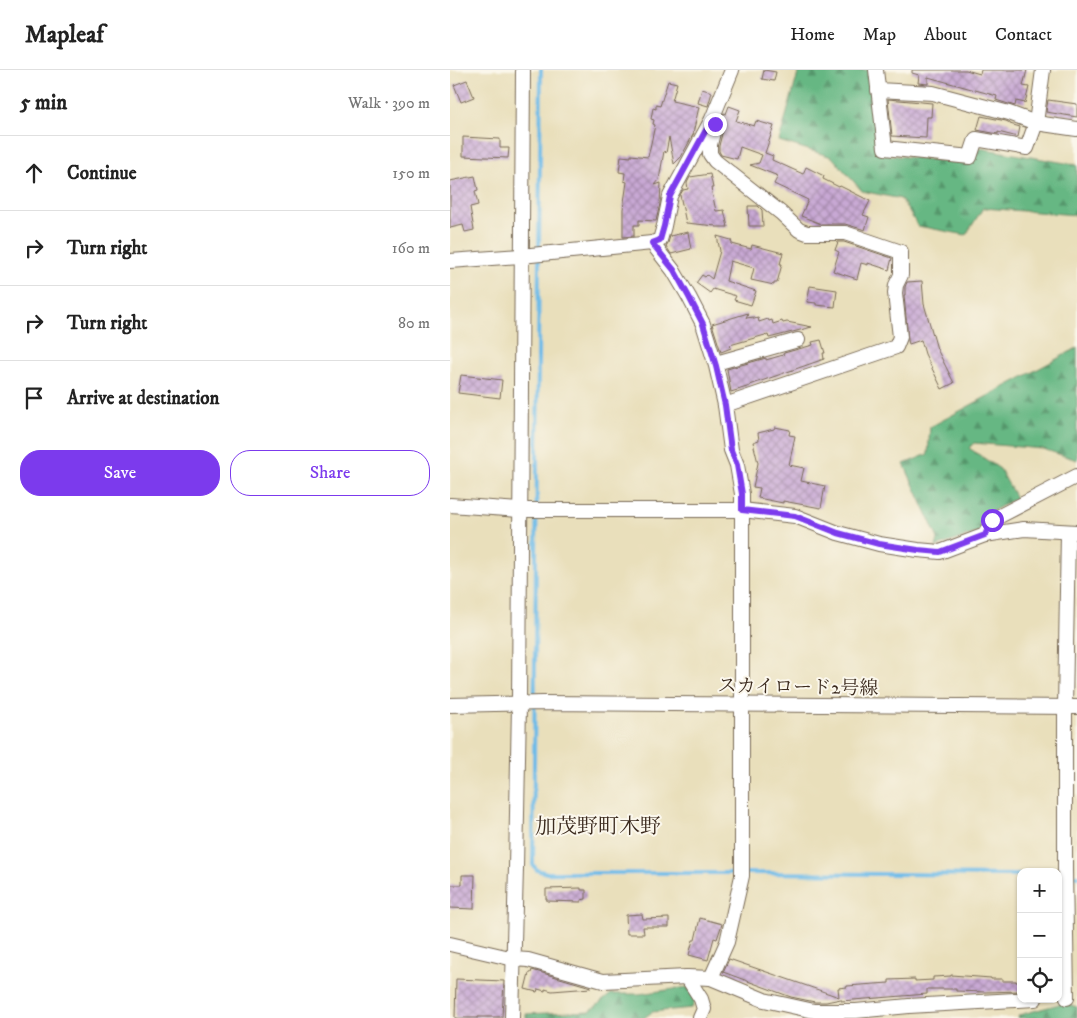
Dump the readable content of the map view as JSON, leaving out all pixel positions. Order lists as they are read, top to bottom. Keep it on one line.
{"streets":{"street":["スカイロード2号線"]},"districts":["加茂野町木野"],"page":{"header":"Mapleaf","nav":["Home","Map","About","Contact"],"heading":["5 min","Walk · 390 m"],"list":[["Continue","150 m"],["Turn right","160 m"],["Turn right","80 m"],"Arrive at destination"],"buttons":["Save","Share"],"map_buttons":["+","−"]}}
